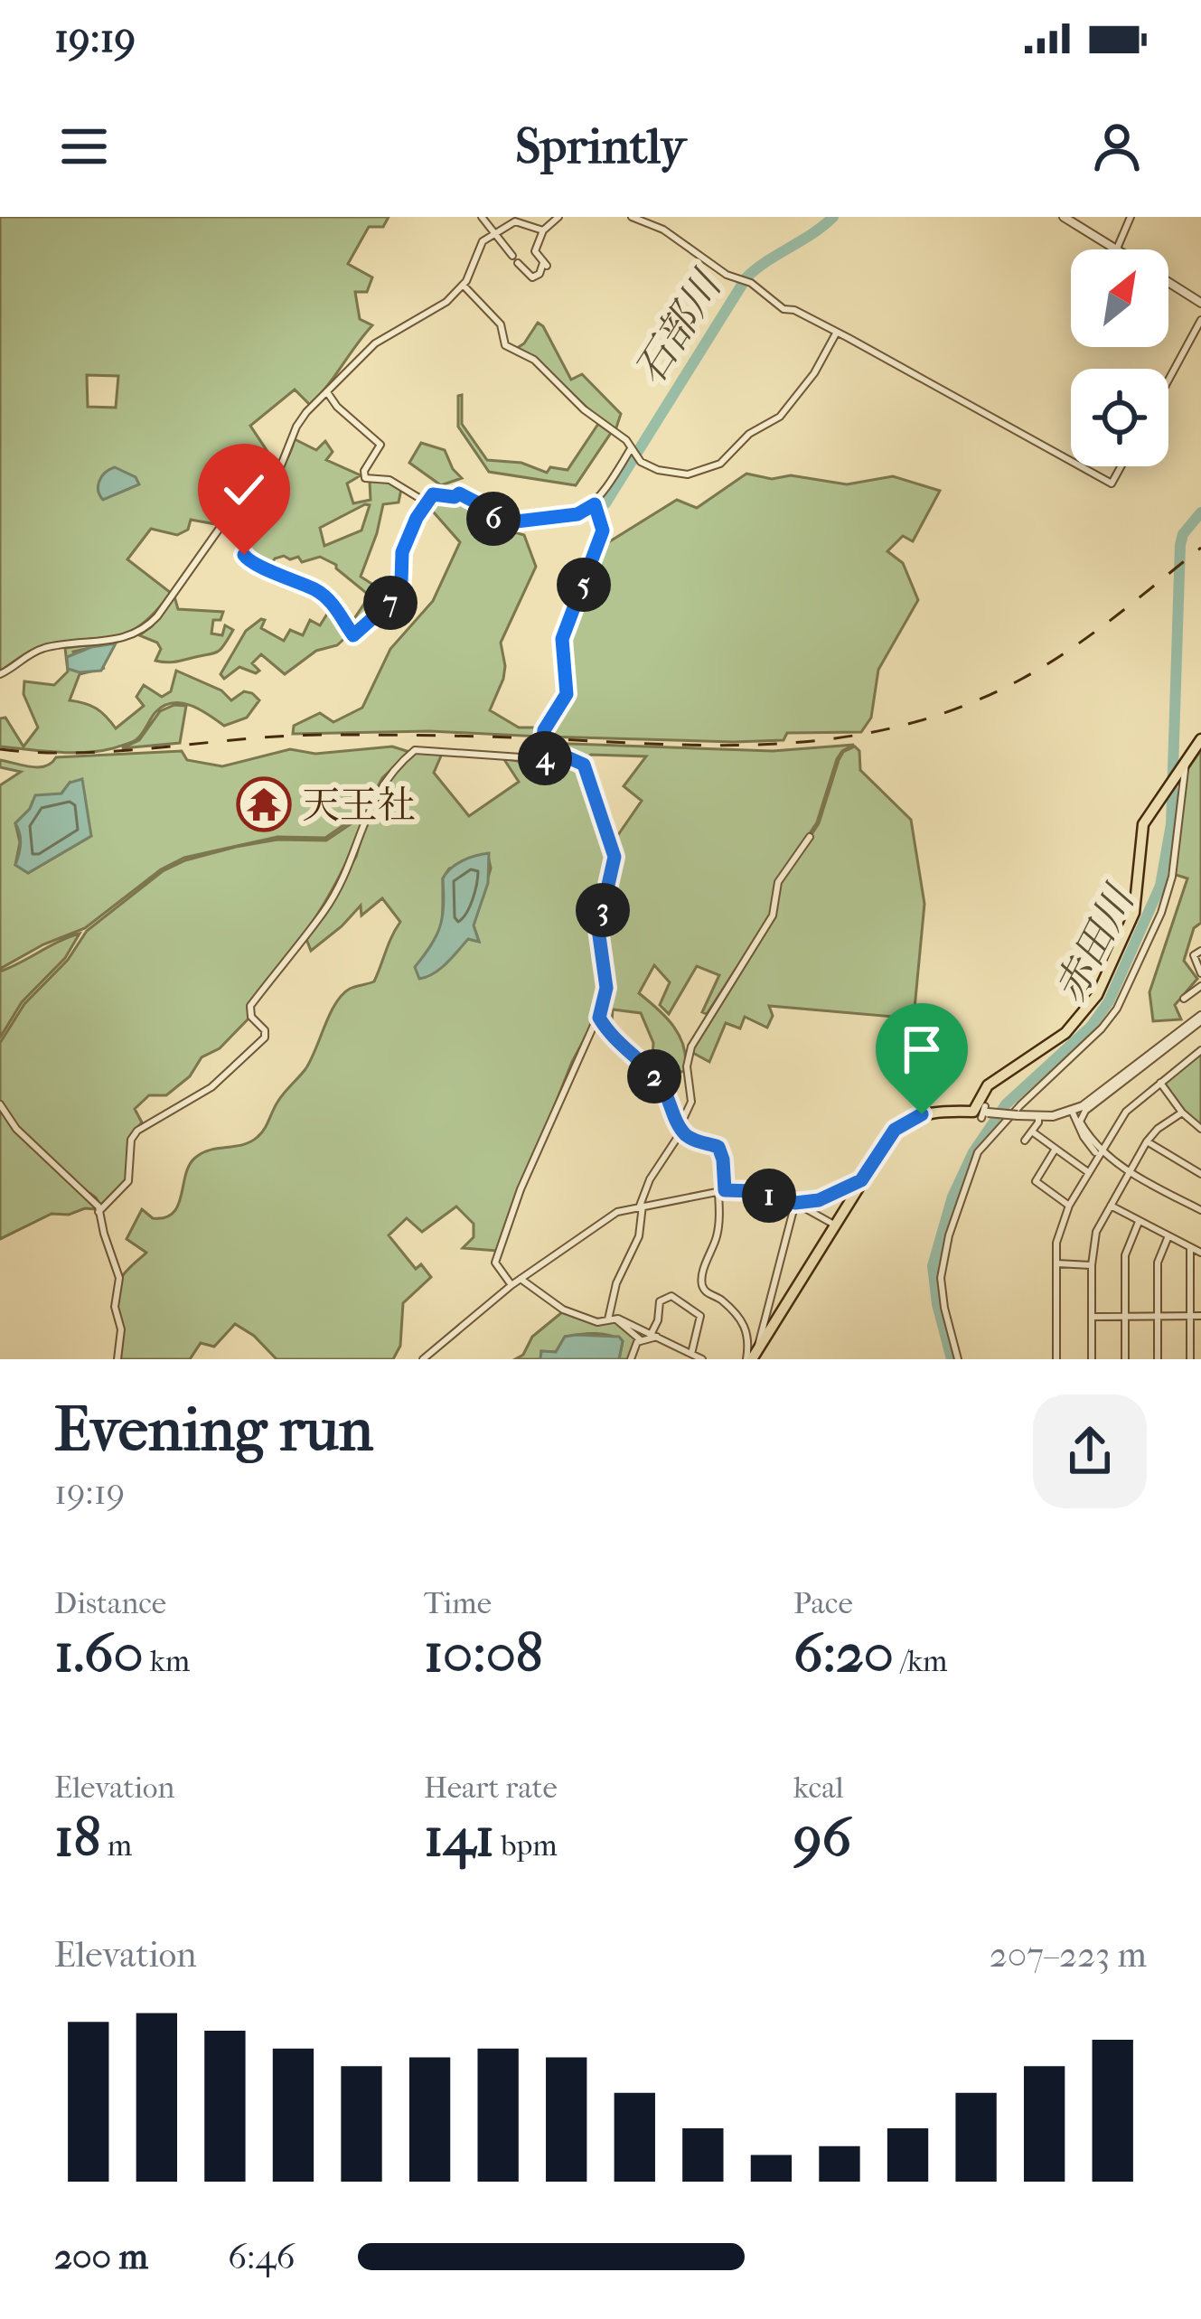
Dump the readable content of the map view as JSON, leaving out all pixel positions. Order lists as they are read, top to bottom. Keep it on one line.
{"water":["石部川","赤田川"],"places":{"temple":["天王社"]},"north":"top right","page":{"status":"19:19","header":"Sprintly","pins":["6","5","7","4","3","2","1"],"heading":["Evening run","19:19"],"stats":[["Distance","1.60 km"],["Time","10:08"],["Pace","6:20 /km"],["Elevation","18 m"],["Heart rate","141 bpm"],["kcal","96"]],"chart":["Elevation","207–223 m"],"list":[{"name":"200 m","note":"6:46"}]}}
